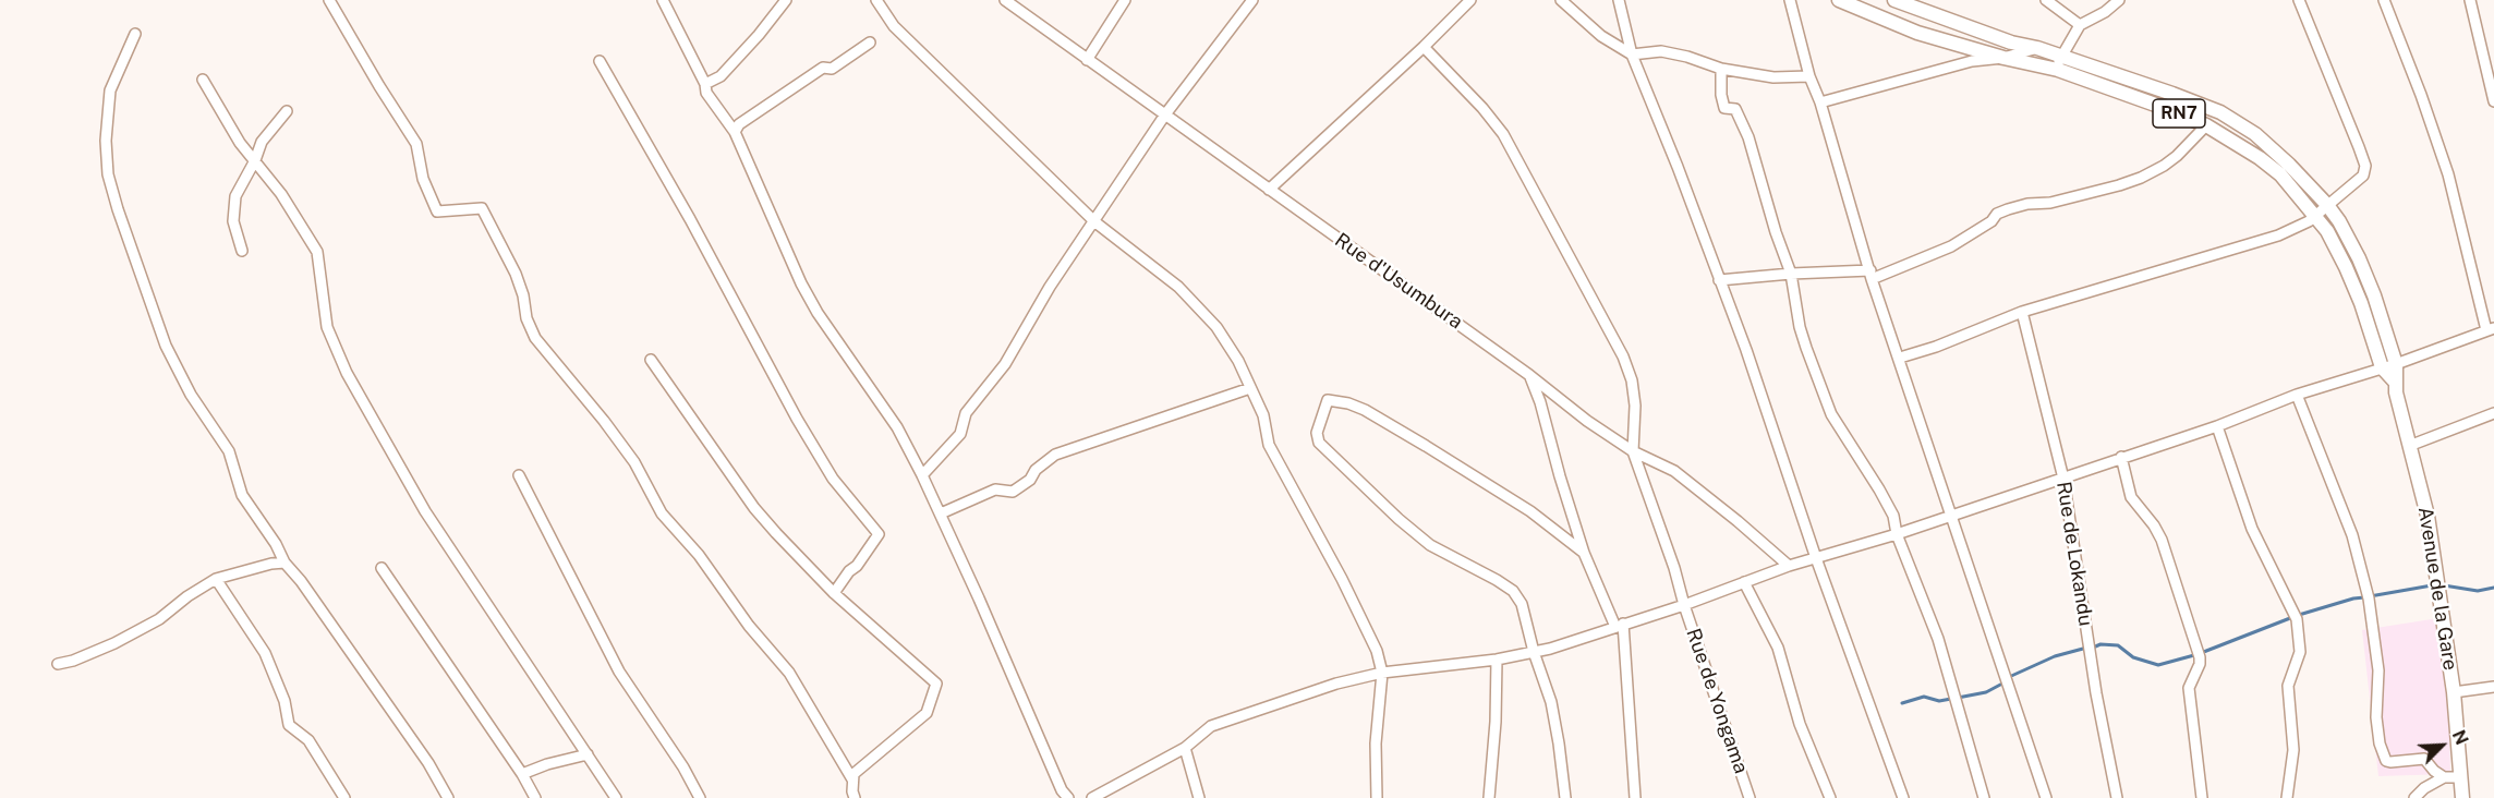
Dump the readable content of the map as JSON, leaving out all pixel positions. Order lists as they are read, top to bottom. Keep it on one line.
{"streets":{"main road":["RN7","Avenue de la Gare"],"street":["Rue d'Usumbura","Rue de Lokandu","Rue de Yongama"]},"crossings":[["RN7","Avenue de la Gare"],["Rue d'Usumbura","Rue de Yongama"]],"north":"top right"}
